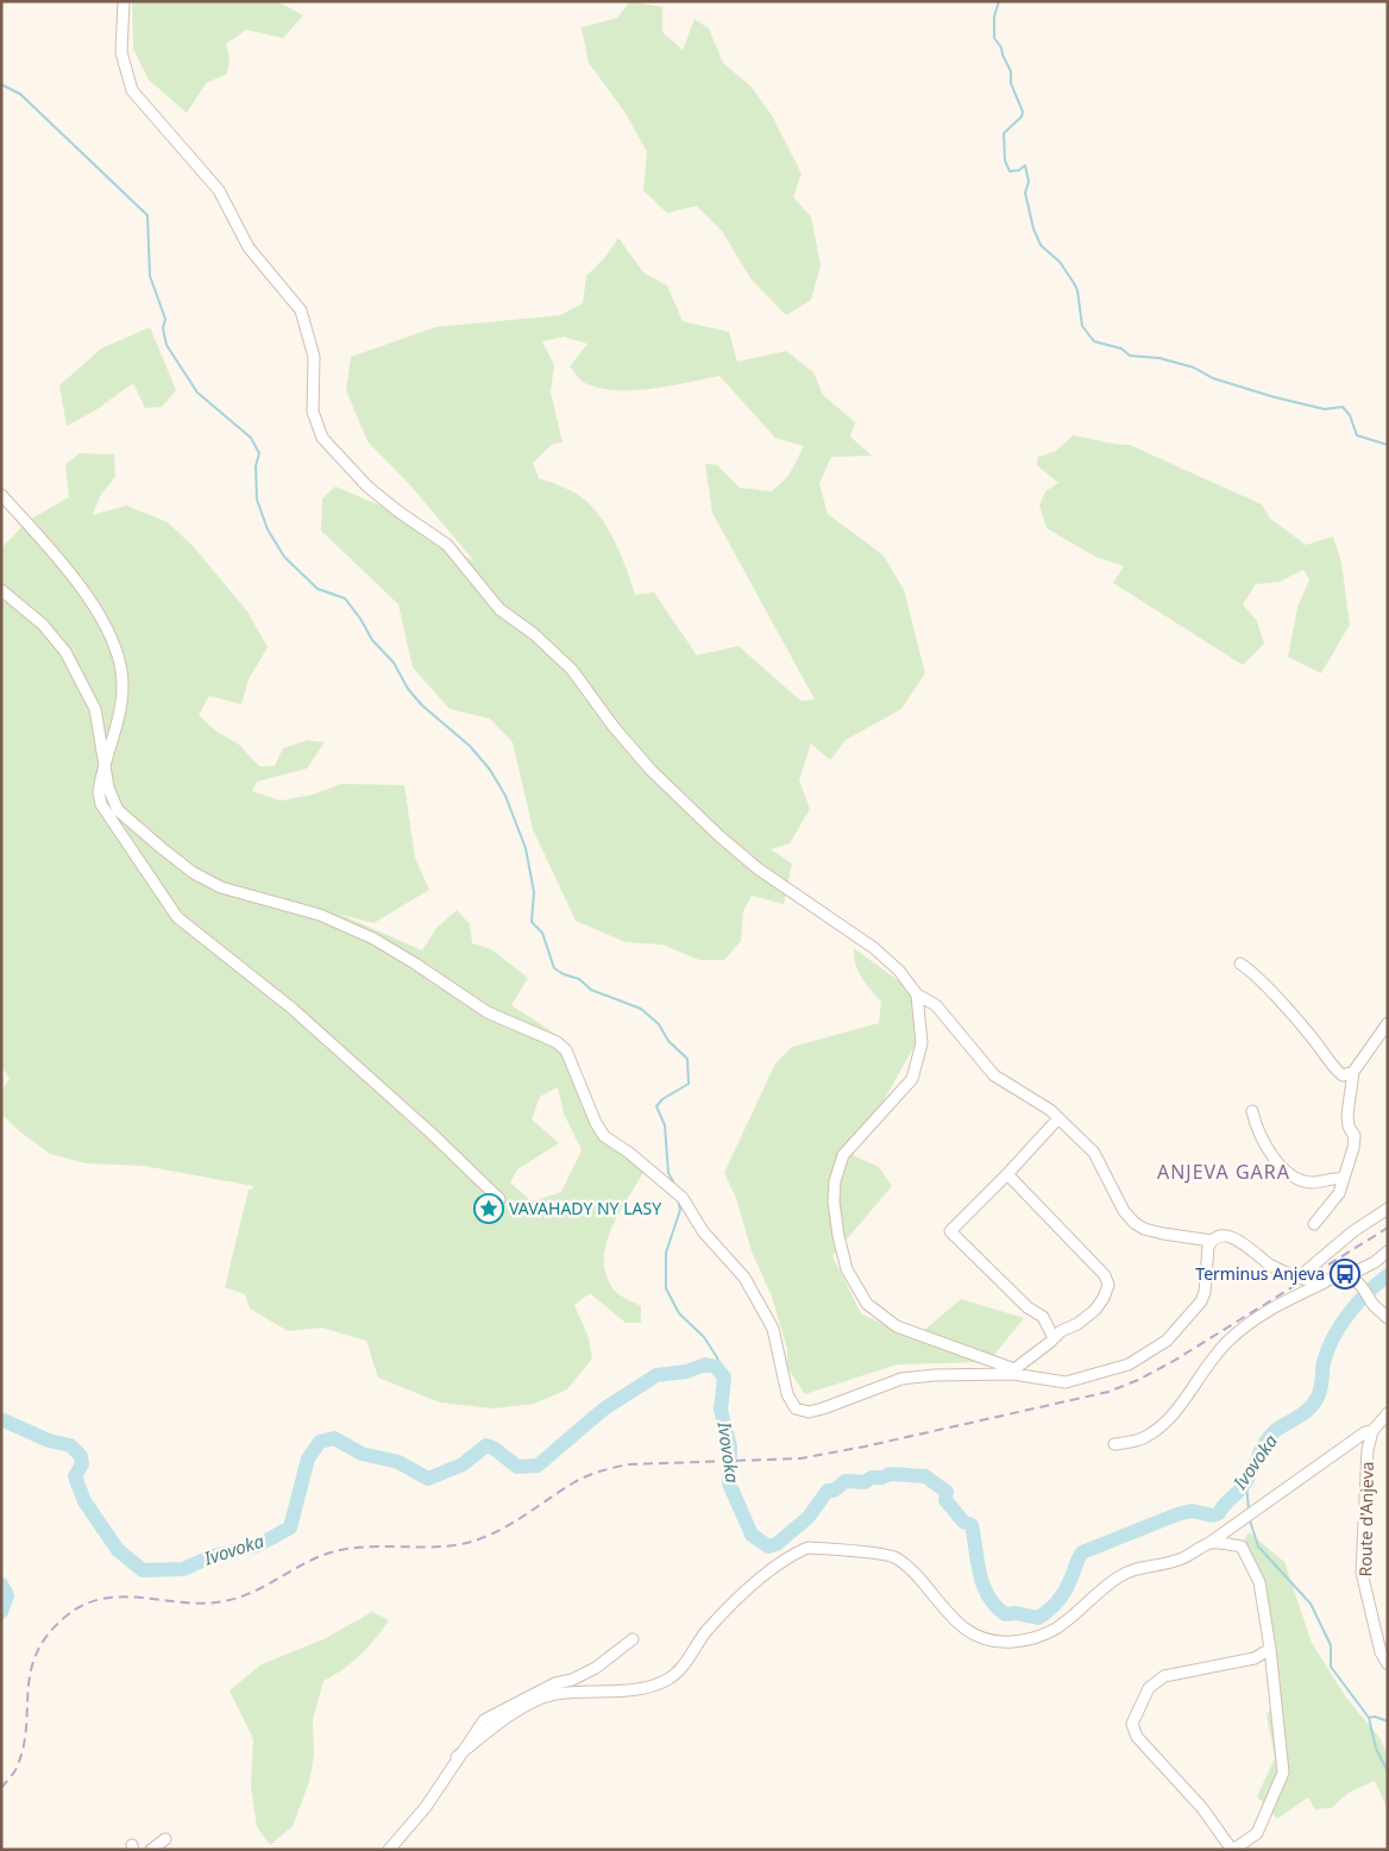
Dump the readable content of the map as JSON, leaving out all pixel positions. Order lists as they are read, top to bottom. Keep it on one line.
{"streets":{"street":["Route d'Anjeva"]},"districts":["ANJEVA GARA"],"water":["Ivovoka"],"places":{"place":["VAVAHADY NY LASY"],"bus stop":["Terminus Anjeva"]}}
